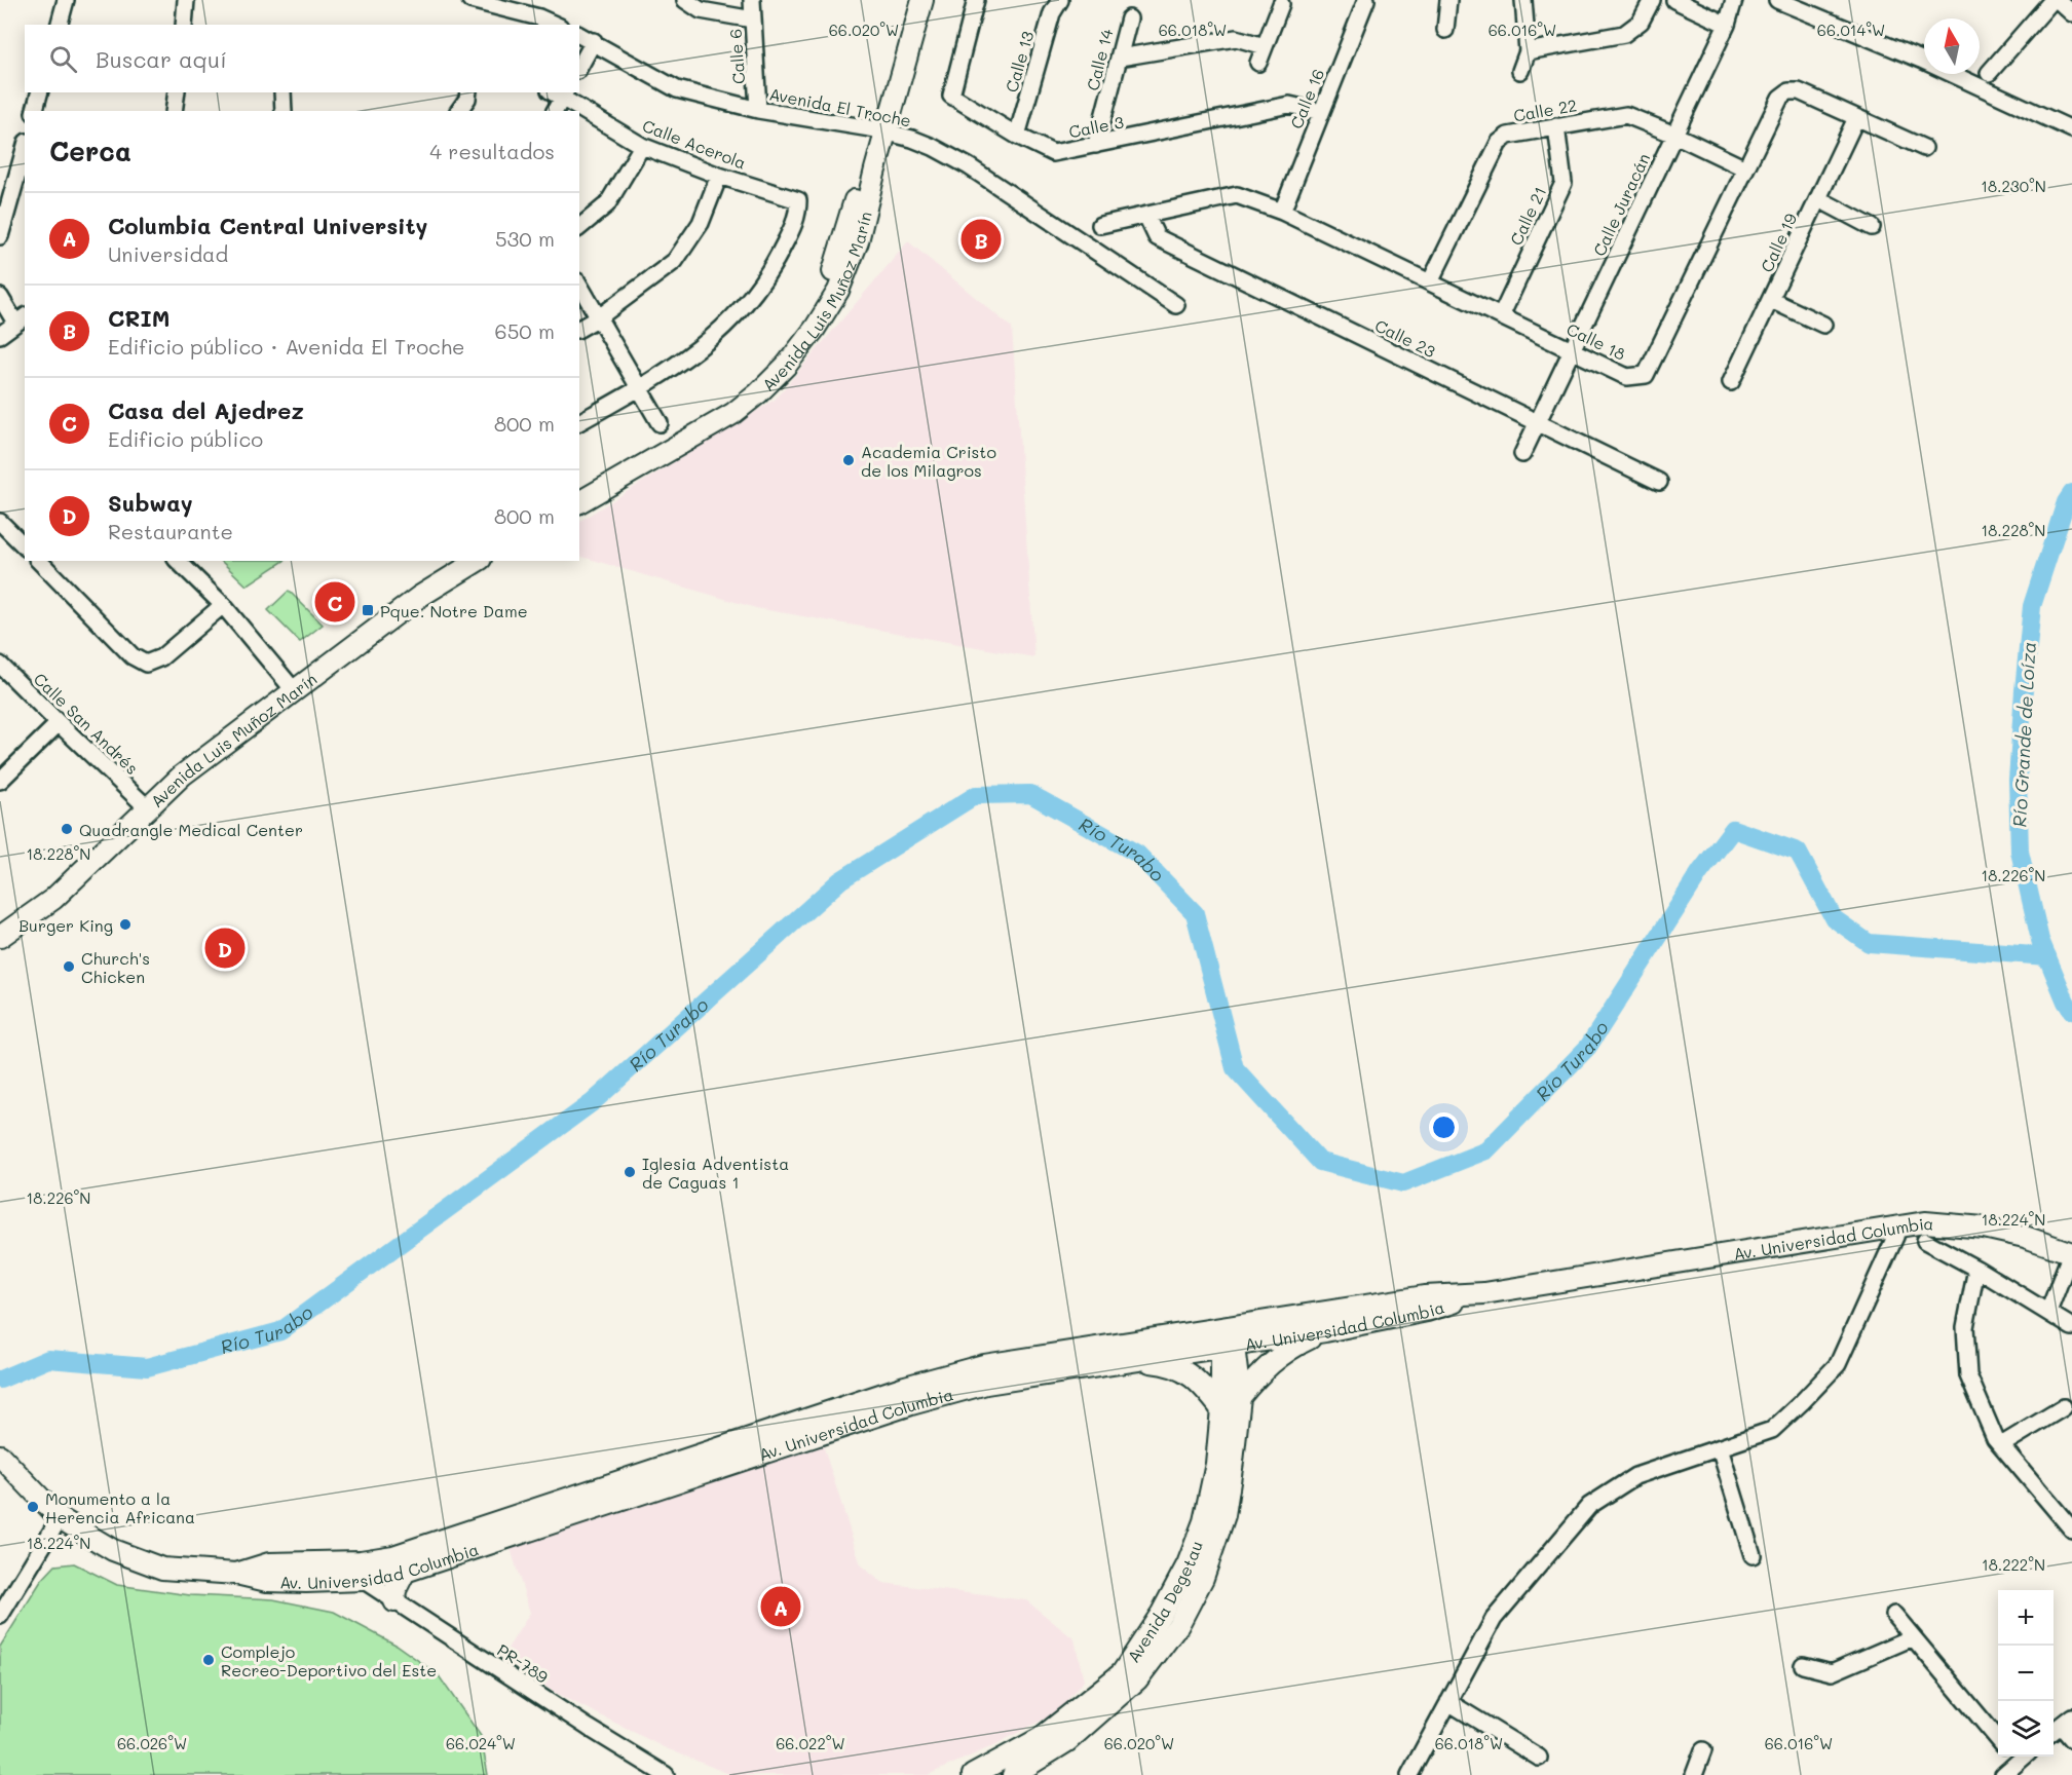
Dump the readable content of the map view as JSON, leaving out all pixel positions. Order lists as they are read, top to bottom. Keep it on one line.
{"streets":{"main road":["Avenida Luis Muñoz Marín","Av. Universidad Columbia","Avenida Degetau"],"street":["Calle 6","Calle 14","Calle 13","Calle 16","Avenida El Troche","Calle 22","Calle 3","Calle Acerola","Calle Juracán","Calle 21","Calle 19","Calle 23","Calle 18","Calle San Andrés","PR-789"]},"crossings":[["Calle 6","Avenida El Troche"],["Calle 14","Calle 3"],["Calle 13","Calle 3"],["Calle 16","Calle 3"],["Calle 16","Calle 18"],["Avenida El Troche","Avenida Luis Muñoz Marín"],["Calle 22","Calle Juracán"],["Calle 22","Calle 21"],["Calle 22","Calle 18"],["Calle Juracán","Calle 23"],["Calle Juracán","Calle 18"],["Calle 21","Calle 18"],["Calle 19","Calle 18"],["Avenida Luis Muñoz Marín","Calle San Andrés"],["Calle 23","Calle 18"],["Av. Universidad Columbia","Avenida Degetau"],["Av. Universidad Columbia","PR-789"]],"water":["Río Grande de Loíza","Río Turabo"],"places":{"other":["Academia Cristo de los Milagros","Quadrangle Medical Center","Burger King","Church's Chicken","Iglesia Adventista de Caguas 1","Monumento a la Herencia Africana","Complejo Recreo-Deportivo del Este"],"transit":["Pque. Notre Dame"]},"north":"top","page":{"search":"Buscar aquí","heading":["Cerca","4 resultados"],"list":[{"mark":"A","name":"Columbia Central University","note":"Universidad","value":"530 m"},{"mark":"B","name":"CRIM","note":"Edificio público · Avenida El Troche","value":"650 m"},{"mark":"C","name":"Casa del Ajedrez","note":"Edificio público","value":"800 m"},{"mark":"D","name":"Subway","note":"Restaurante","value":"800 m"}],"pins":["B","C","D","A"],"map_buttons":["+","−"]},"coordinates":["66.020°W","66.018°W","66.016°W","66.014°W","18.230°N","18.228°N","18.226°N","18.224°N","18.222°N","66.026°W","66.024°W","66.022°W"]}
